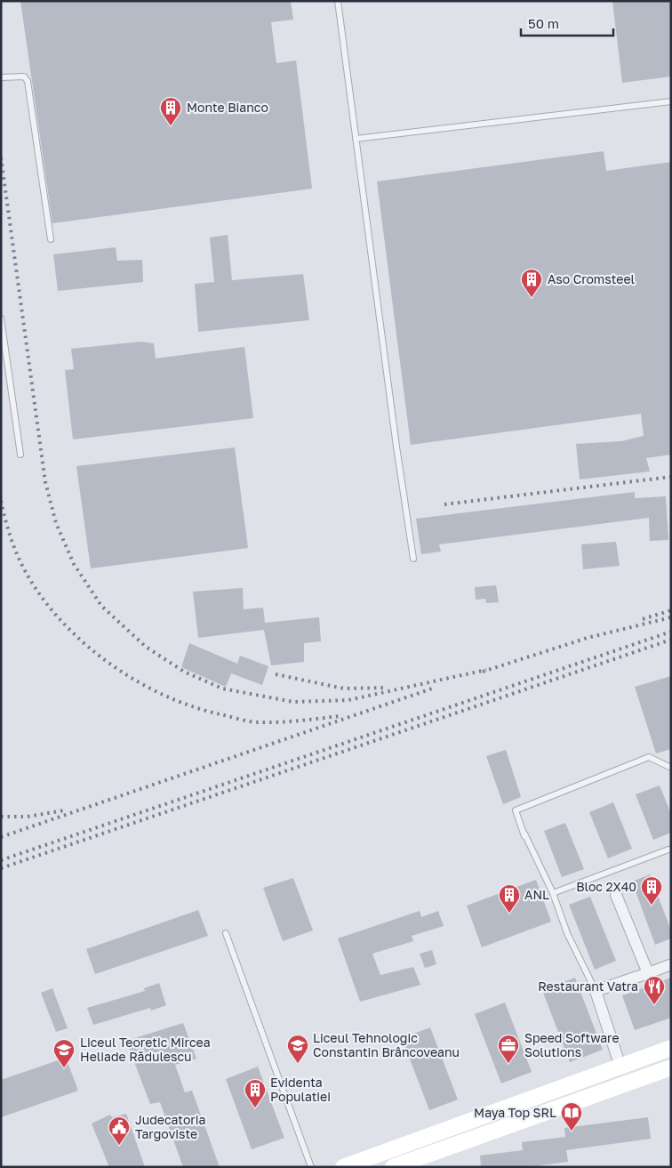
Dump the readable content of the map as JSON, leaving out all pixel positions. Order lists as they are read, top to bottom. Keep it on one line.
{"places":{"building":["Monte Bianco","Aso Cromsteel","Bloc 2X40","ANL","Evidenta Populatiei"],"restaurant":["Restaurant Vatra"],"school or university":["Liceul Tehnologic Constantin Brâncoveanu","Liceul Teoretic Mircea Heliade Rădulescu"],"office":["Speed Software Solutions"],"library":["Maya Top SRL"],"public building":["Judecatoria Targoviste"]},"scale_bar":"50 m"}
